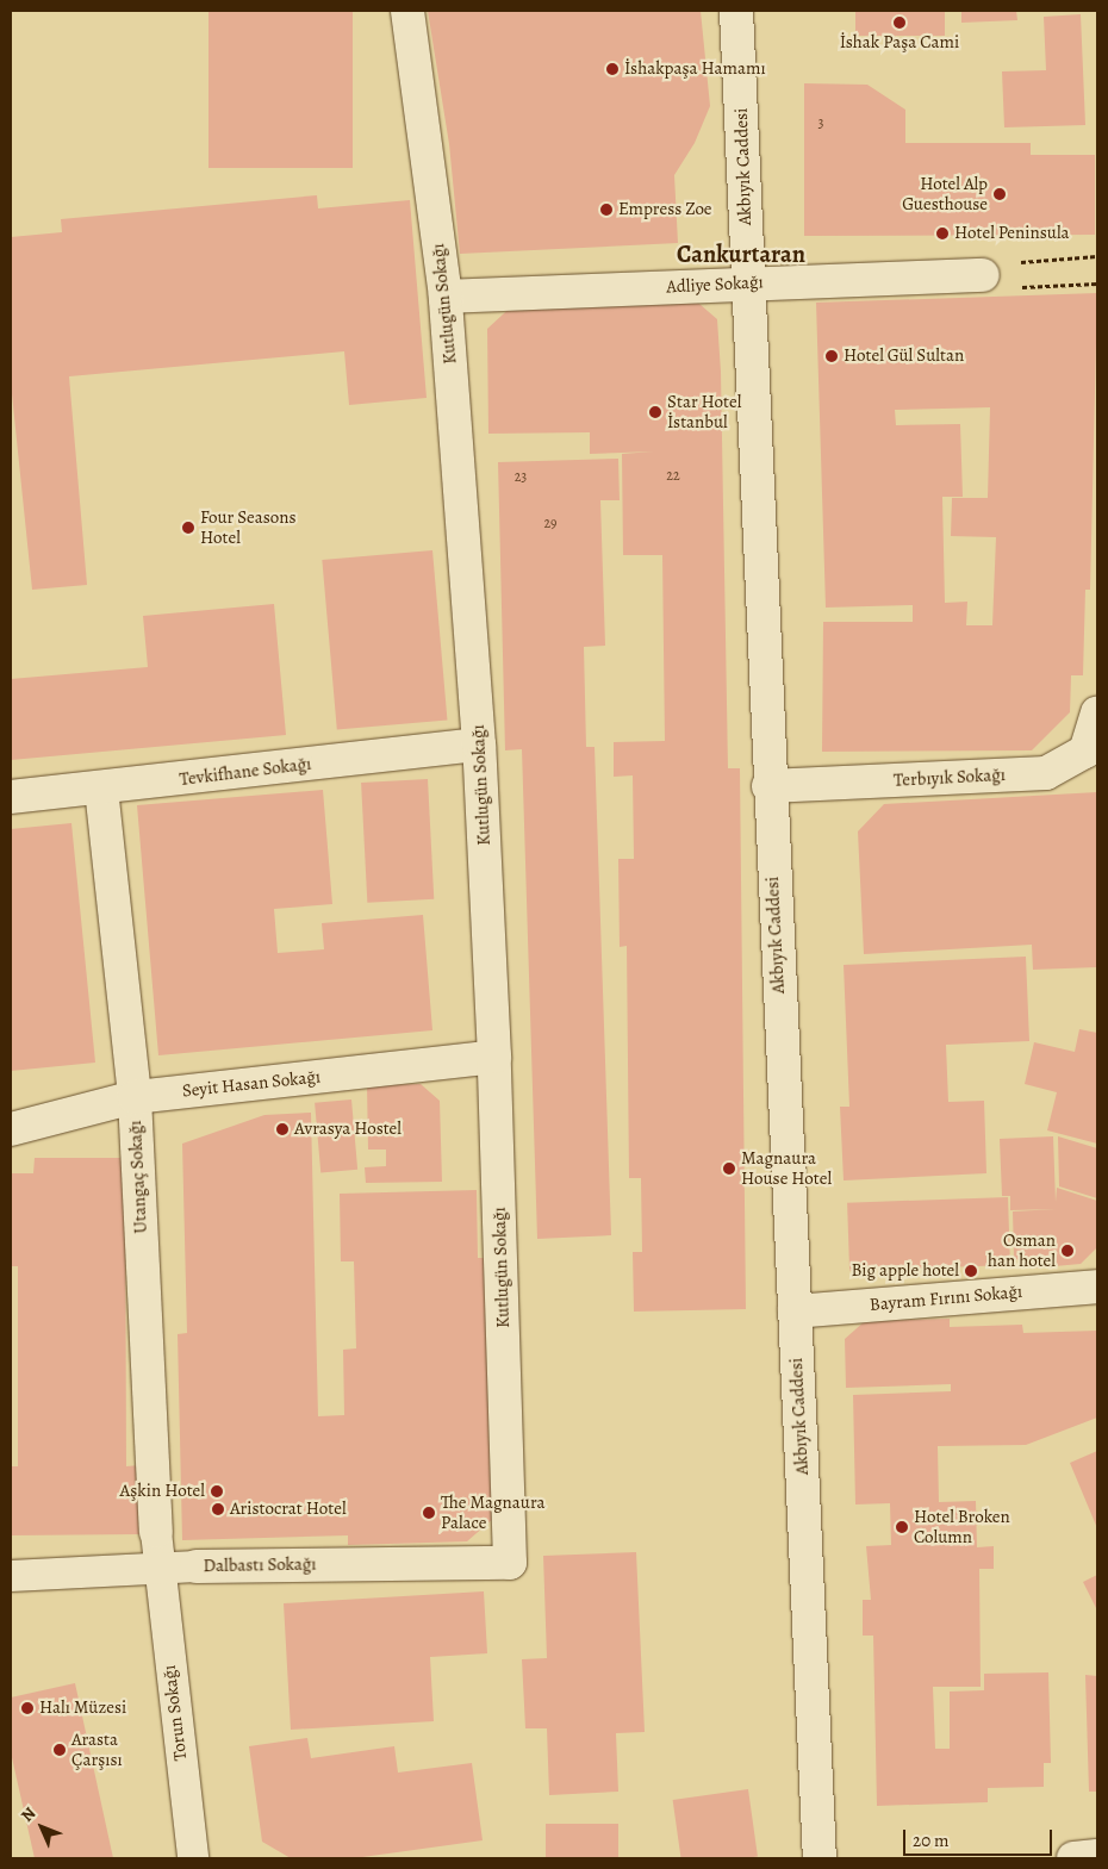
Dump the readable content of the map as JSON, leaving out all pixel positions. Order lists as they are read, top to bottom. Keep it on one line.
{"streets":{"street":["Akbıyık Caddesi","Adliye Sokağı","Kutlugün Sokağı","Tevkifhane Sokağı","Terbıyık Sokağı","Seyit Hasan Sokağı","Utangaç Sokağı","Bayram Fırını Sokağı","Dalbastı Sokağı","Torun Sokağı"]},"crossings":[["Akbıyık Caddesi","Adliye Sokağı"],["Akbıyık Caddesi","Terbıyık Sokağı"],["Akbıyık Caddesi","Bayram Fırını Sokağı"],["Adliye Sokağı","Kutlugün Sokağı"],["Kutlugün Sokağı","Tevkifhane Sokağı"],["Kutlugün Sokağı","Seyit Hasan Sokağı"],["Kutlugün Sokağı","Dalbastı Sokağı"],["Tevkifhane Sokağı","Utangaç Sokağı"],["Seyit Hasan Sokağı","Utangaç Sokağı"],["Utangaç Sokağı","Dalbastı Sokağı"],["Utangaç Sokağı","Torun Sokağı"],["Dalbastı Sokağı","Torun Sokağı"]],"districts":["Cankurtaran"],"places":["İshak Paşa Cami","İshakpaşa Hamamı","Hotel Alp Guesthouse","Empress Zoe","Hotel Peninsula","Hotel Gül Sultan","Star Hotel İstanbul","Four Seasons Hotel","Avrasya Hostel","Magnaura House Hotel","Osman han hotel","Big apple hotel","Aşkin Hotel","Aristocrat Hotel","The Magnaura Palace","Hotel Broken Column","Halı Müzesi","Arasta Çarşısı"],"house_numbers":["3","22","23","29"],"scale_bar":"20 m","north":"top left"}
